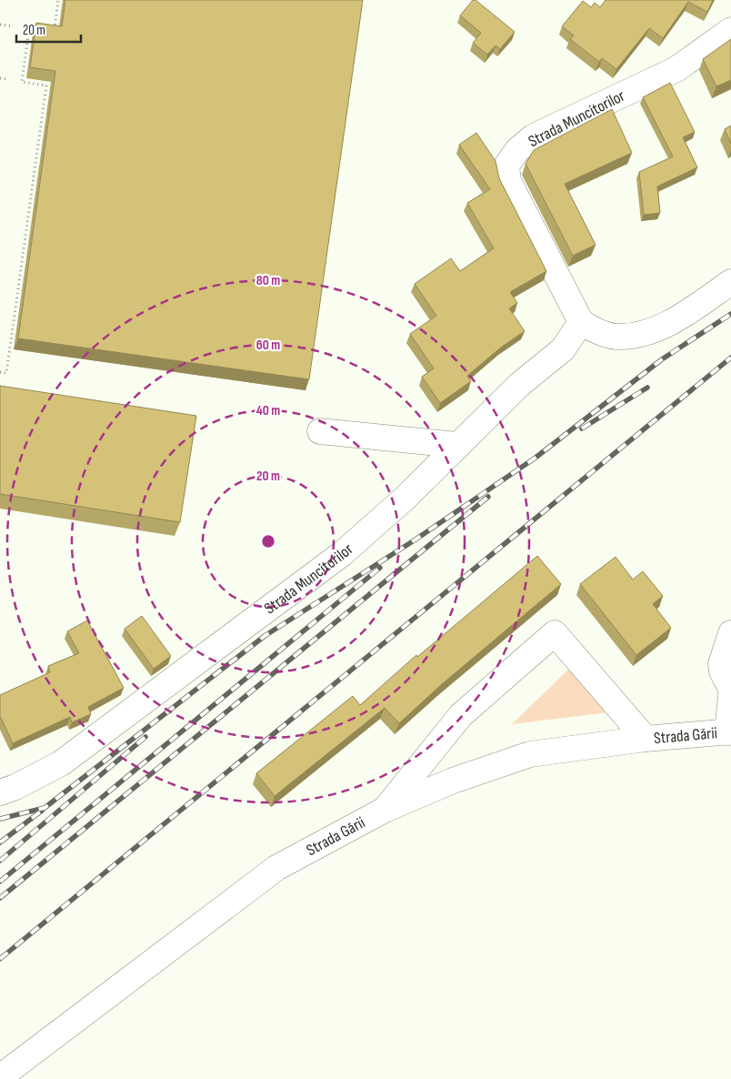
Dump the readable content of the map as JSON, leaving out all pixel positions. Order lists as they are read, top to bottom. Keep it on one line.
{"streets":{"street":["Strada Muncitorilor","Strada Gării"]},"scale_bar":"20 m","rings":["80 m","60 m","40 m","20 m"]}
